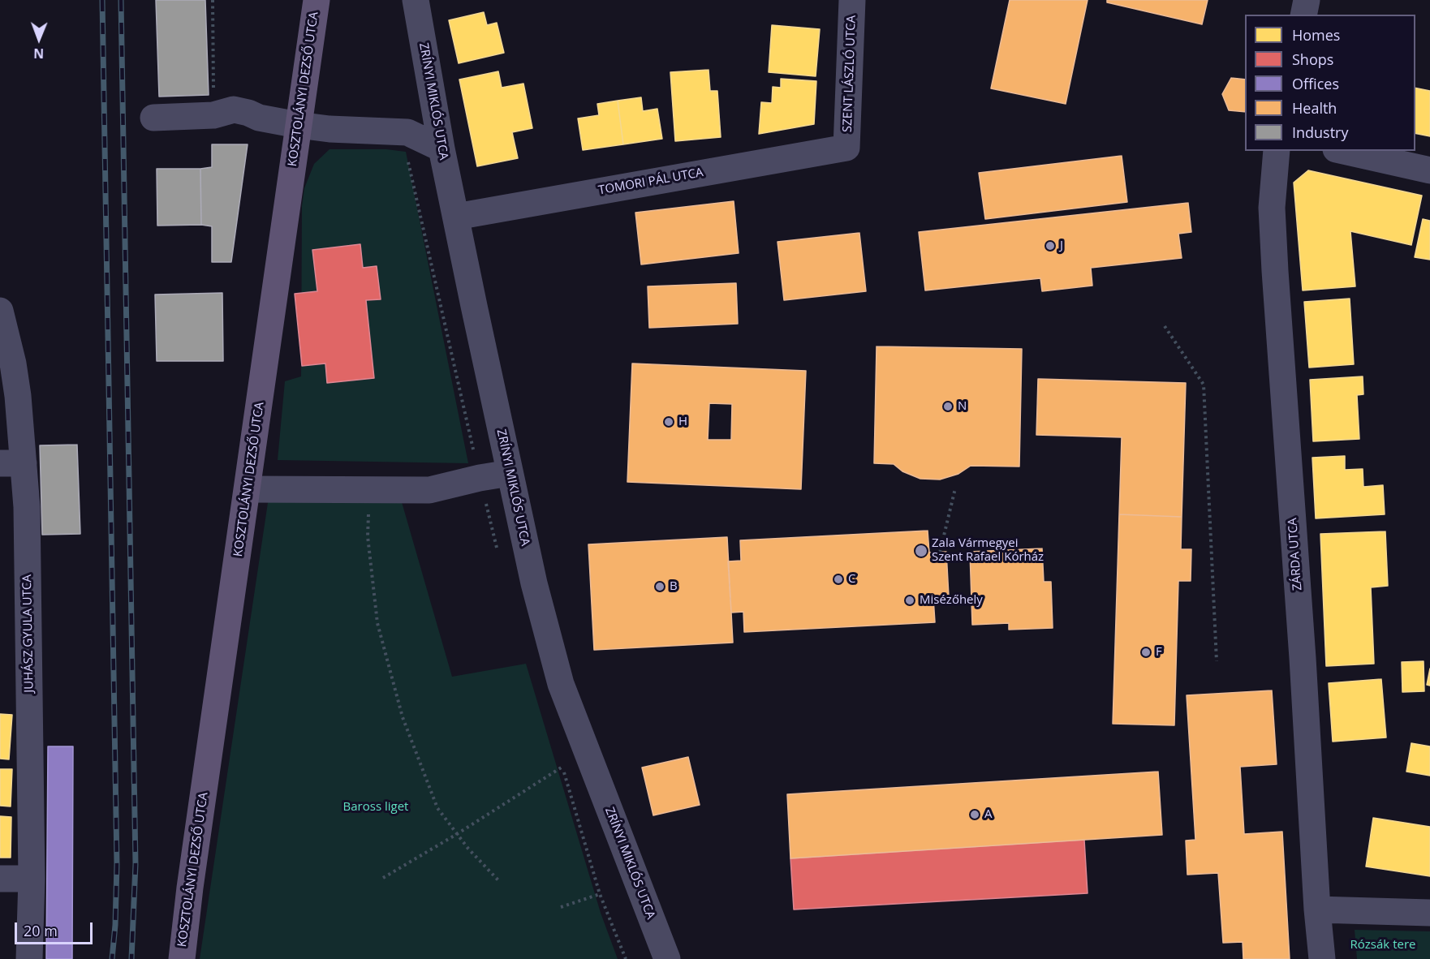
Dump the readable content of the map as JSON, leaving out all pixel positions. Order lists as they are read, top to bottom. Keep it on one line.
{"streets":{"main road":["KOSZTOLÁNYI DEZSŐ UTCA"],"street":["SZENT LÁSZLÓ UTCA","ZRÍNYI MIKLÓS UTCA","TOMORI PÁL UTCA","ZÁRDA UTCA","JUHÁSZ GYULA UTCA"]},"crossings":[["SZENT LÁSZLÓ UTCA","TOMORI PÁL UTCA"],["ZRÍNYI MIKLÓS UTCA","TOMORI PÁL UTCA"]],"parks":["Baross liget","Rózsák tere"],"places":["J","N","H","Zala Vármegyei Szent Rafael Kórház","C","B","Misézőhely","F","A"],"legend":["Homes","Shops","Offices","Health","Industry"],"scale_bar":"20 m","north":"bottom"}
